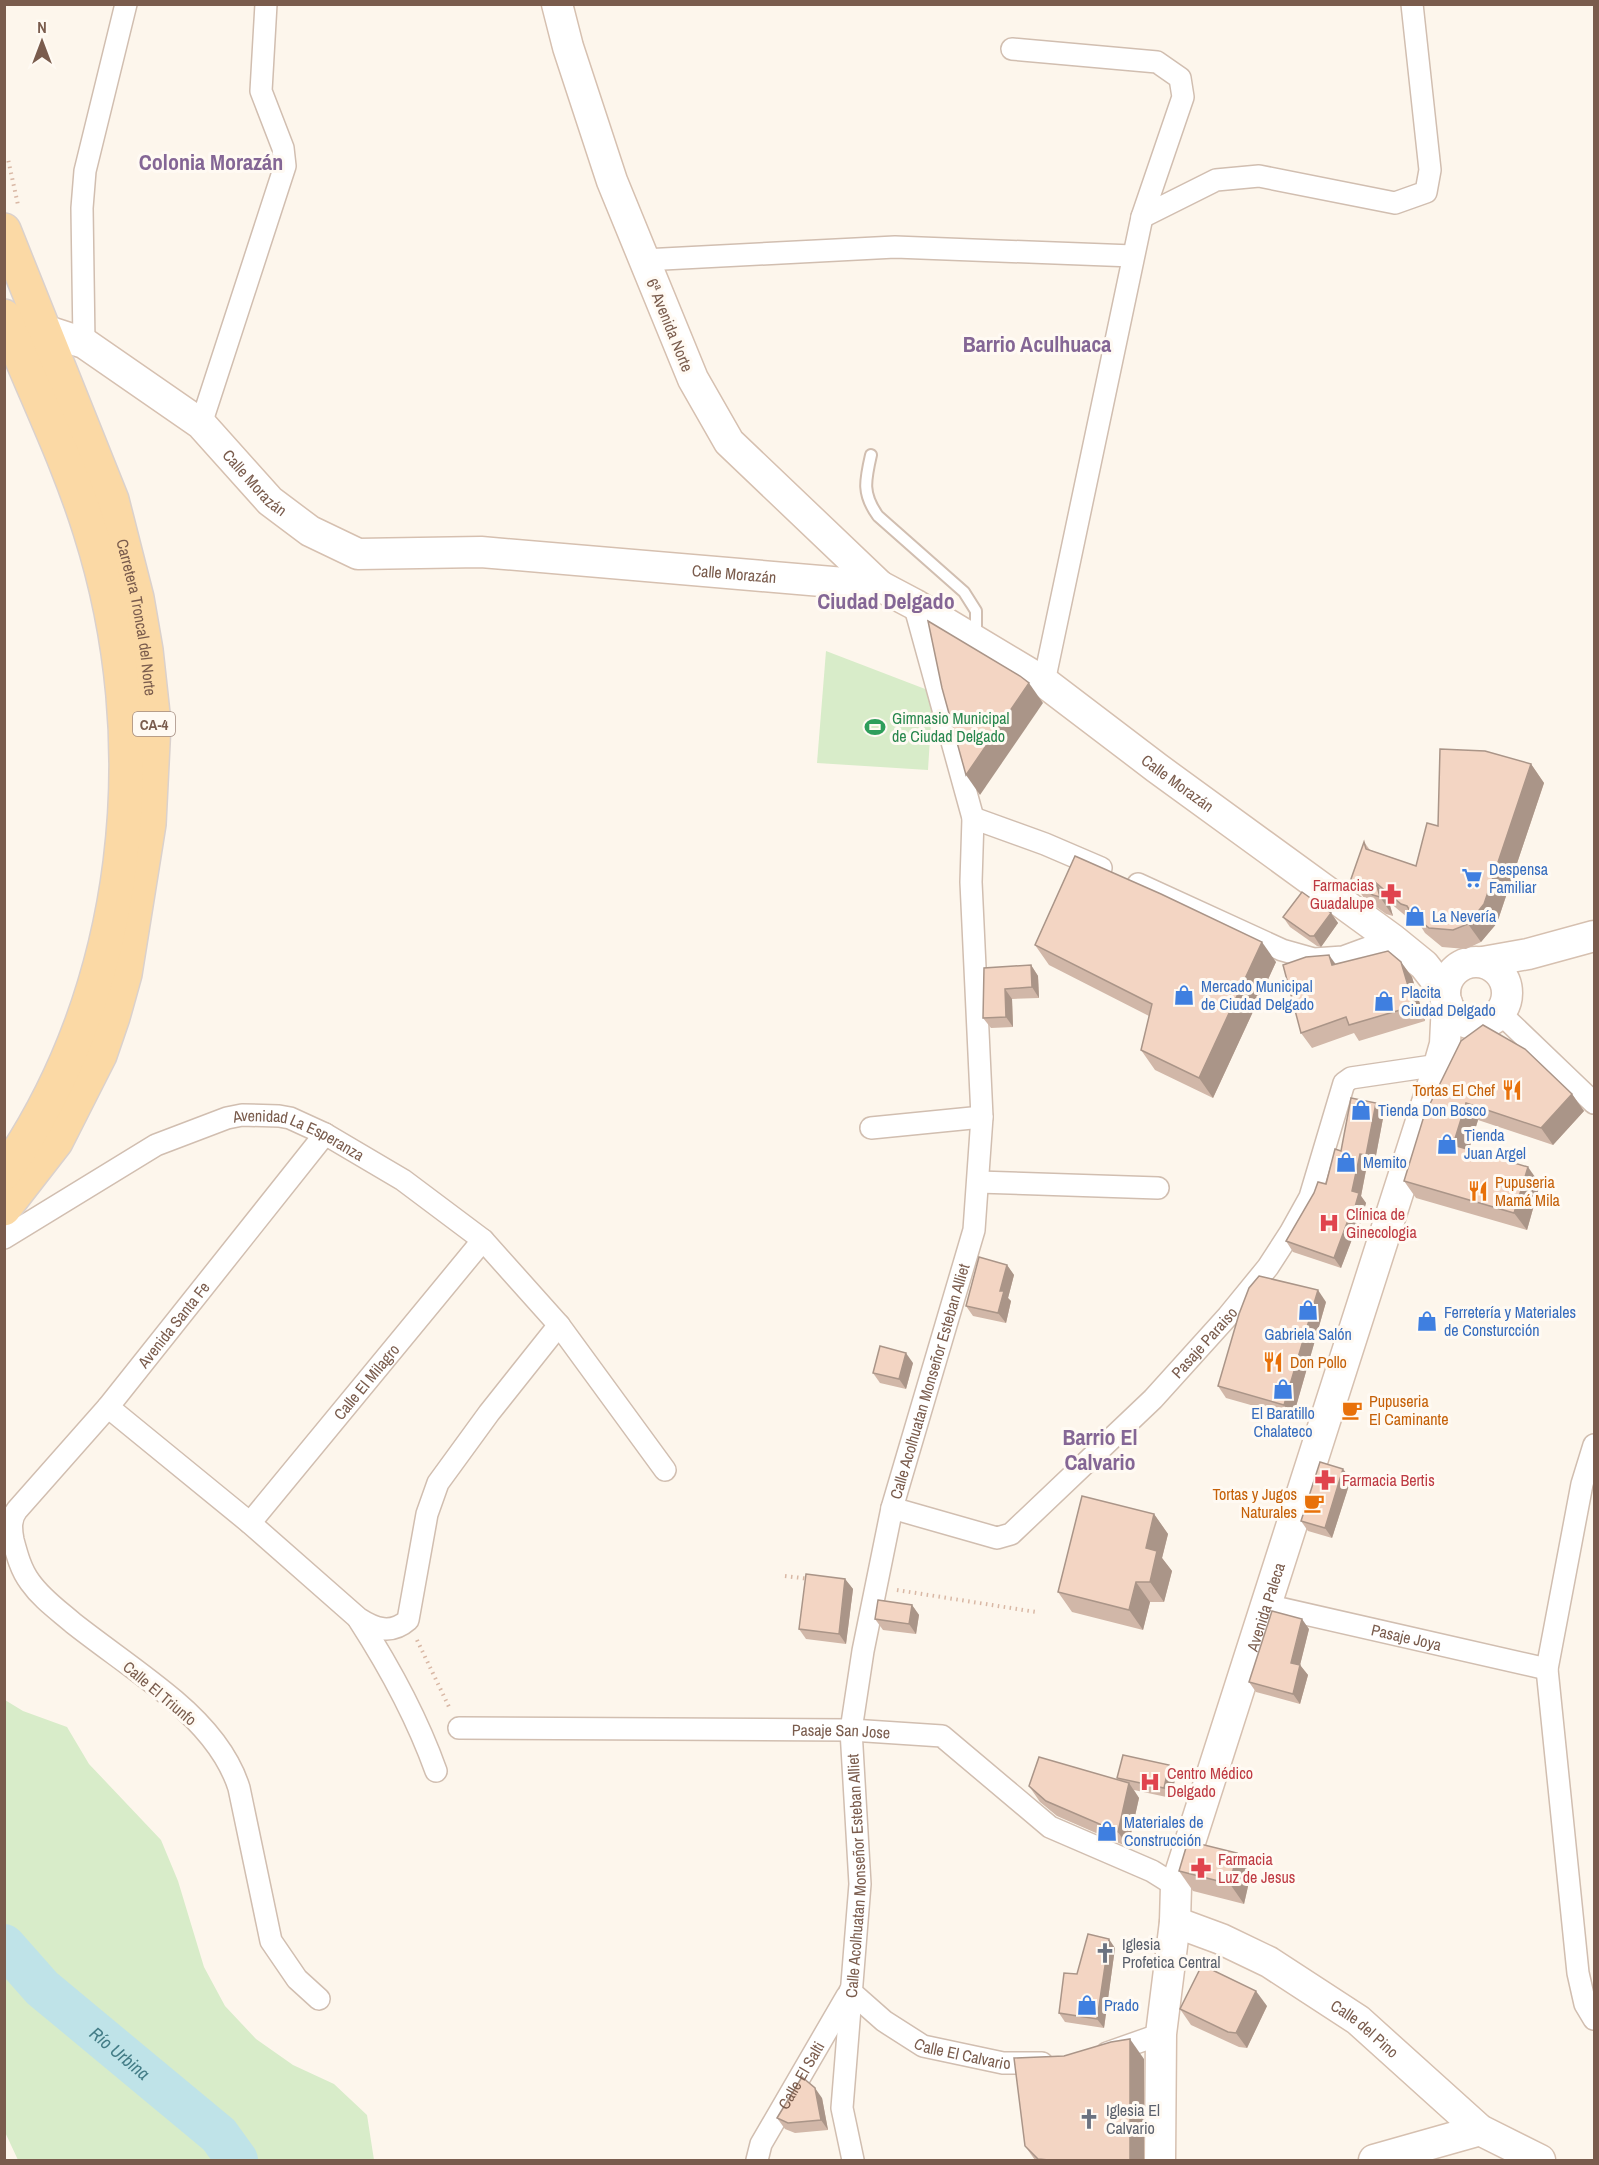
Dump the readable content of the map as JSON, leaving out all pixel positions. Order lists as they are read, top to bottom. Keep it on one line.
{"streets":{"main road":["6ª Avenida Norte","Calle Morazán","Carretera Troncal del Norte","CA-4","Avenida Paleca","Calle del Pino"],"street":["Avenidad La Esperanza","Avenida Santa Fe","Pasaje Paraiso","Calle El Milagro","Calle Acolhuatan Monseñor Esteban Alliet","Pasaje Joya","Calle El Triunfo","Pasaje San Jose","Calle El Calvario","Calle El Salti"]},"crossings":[["6ª Avenida Norte","Calle Morazán"],["Calle Morazán","Carretera Troncal del Norte"],["Calle Morazán","Calle Acolhuatan Monseñor Esteban Alliet"],["Calle Morazán","Avenida Paleca"],["Avenidad La Esperanza","Avenida Santa Fe"],["Avenidad La Esperanza","Calle El Milagro"],["Avenida Santa Fe","Calle El Triunfo"],["Pasaje Paraiso","Calle Acolhuatan Monseñor Esteban Alliet"],["Pasaje Paraiso","Avenida Paleca"],["Calle Acolhuatan Monseñor Esteban Alliet","Pasaje San Jose"],["Calle Acolhuatan Monseñor Esteban Alliet","Calle El Calvario"],["Calle Acolhuatan Monseñor Esteban Alliet","Calle El Salti"],["Avenida Paleca","Pasaje Joya"],["Avenida Paleca","Pasaje San Jose"],["Avenida Paleca","Calle del Pino"],["Calle El Calvario","Calle El Salti"]],"districts":["Colonia Morazán","Barrio Aculhuaca","Ciudad Delgado","Barrio El Calvario"],"water":["Río Urbina"],"places":{"sports":["Gimnasio Municipal de Ciudad Delgado"],"supermarket":["Despensa Familiar"],"pharmacy":["Farmacias Guadalupe","Farmacia Bertis","Farmacia Luz de Jesus"],"shop":["La Nevería","Mercado Municipal de Ciudad Delgado","Placita Ciudad Delgado","Tienda Don Bosco","Tienda Juan Argel","Memito","Gabriela Salón","Ferretería y Materiales de Consturcción","El Baratillo Chalateco","Materiales de Construcción","Prado"],"restaurant":["Tortas El Chef","Pupuseria Mamá Mila","Don Pollo"],"hospital":["Clínica de Ginecologia","Centro Médico Delgado"],"cafe":["Pupuseria El Caminante","Tortas y Jugos Naturales"],"church":["Iglesia Profetica Central","Iglesia El Calvario"]},"north":"top"}
